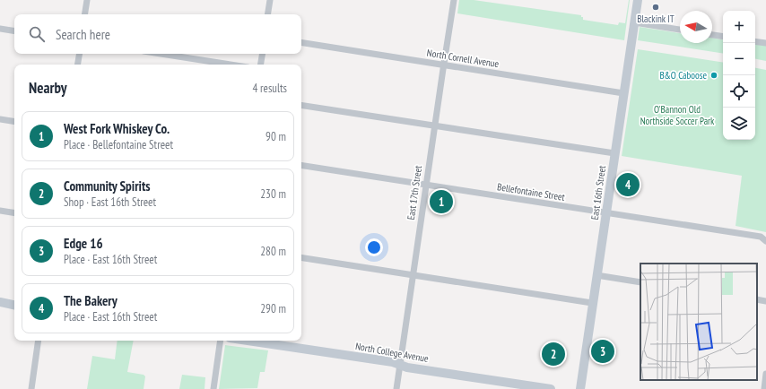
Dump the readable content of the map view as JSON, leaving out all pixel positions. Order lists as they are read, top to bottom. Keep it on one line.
{"streets":{"main road":["East 16th Street","North College Avenue"],"street":["North Cornell Avenue","Bellefontaine Street","East 17th Street"]},"crossings":[["North Cornell Avenue","East 17th Street"],["North Cornell Avenue","East 16th Street"],["Bellefontaine Street","East 17th Street"],["Bellefontaine Street","East 16th Street"],["East 17th Street","North College Avenue"]],"parks":["O'Bannon Old Northside Soccer Park"],"places":["Blackink IT","B&O Caboose"],"north":"left","page":{"map_buttons":["+","−"],"search":"Search here","heading":["Nearby","4 results"],"list":[{"mark":"1","name":"West Fork Whiskey Co.","note":"Place · Bellefontaine Street","value":"90 m"},{"mark":"2","name":"Community Spirits","note":"Shop · East 16th Street","value":"230 m"},{"mark":"3","name":"Edge 16","note":"Place · East 16th Street","value":"280 m"},{"mark":"4","name":"The Bakery","note":"Place · East 16th Street","value":"290 m"}],"pins":["4","1","3","2"]}}
